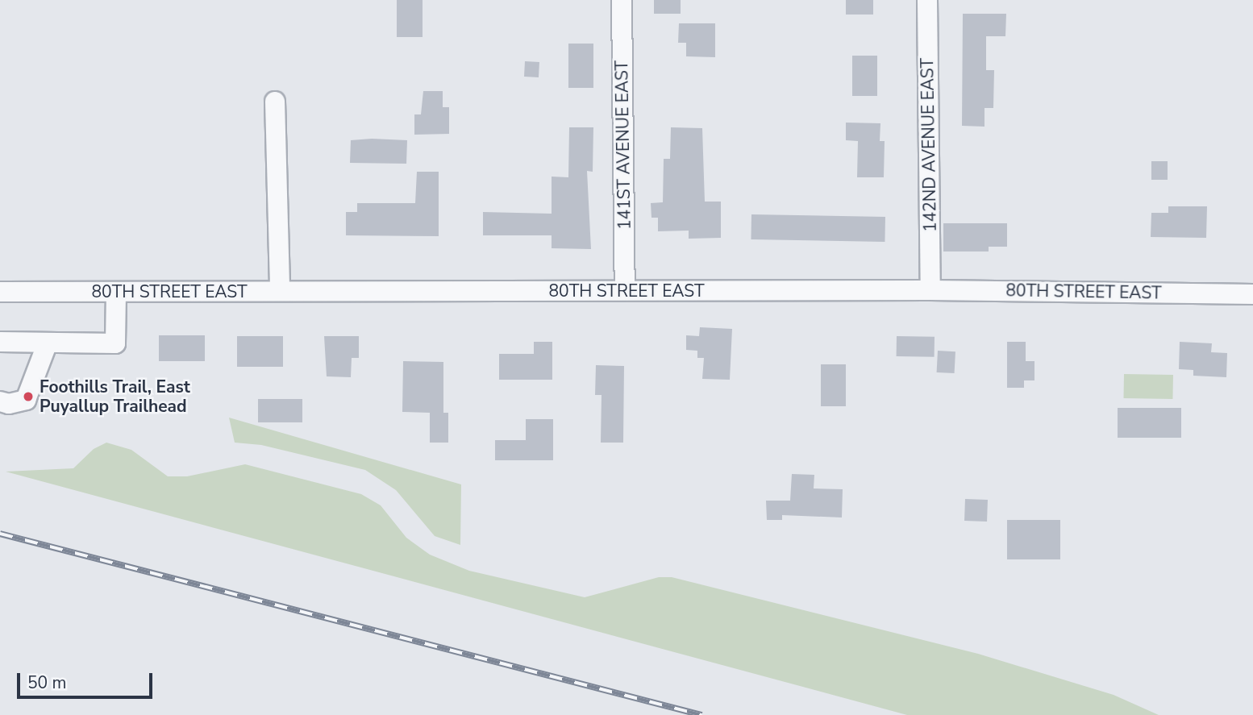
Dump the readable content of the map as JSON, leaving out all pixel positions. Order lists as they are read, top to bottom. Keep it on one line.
{"streets":{"street":["141ST AVENUE EAST","142ND AVENUE EAST","80TH STREET EAST"]},"crossings":[["141ST AVENUE EAST","80TH STREET EAST"],["142ND AVENUE EAST","80TH STREET EAST"]],"places":["Foothills Trail, East Puyallup Trailhead"],"scale_bar":"50 m"}
